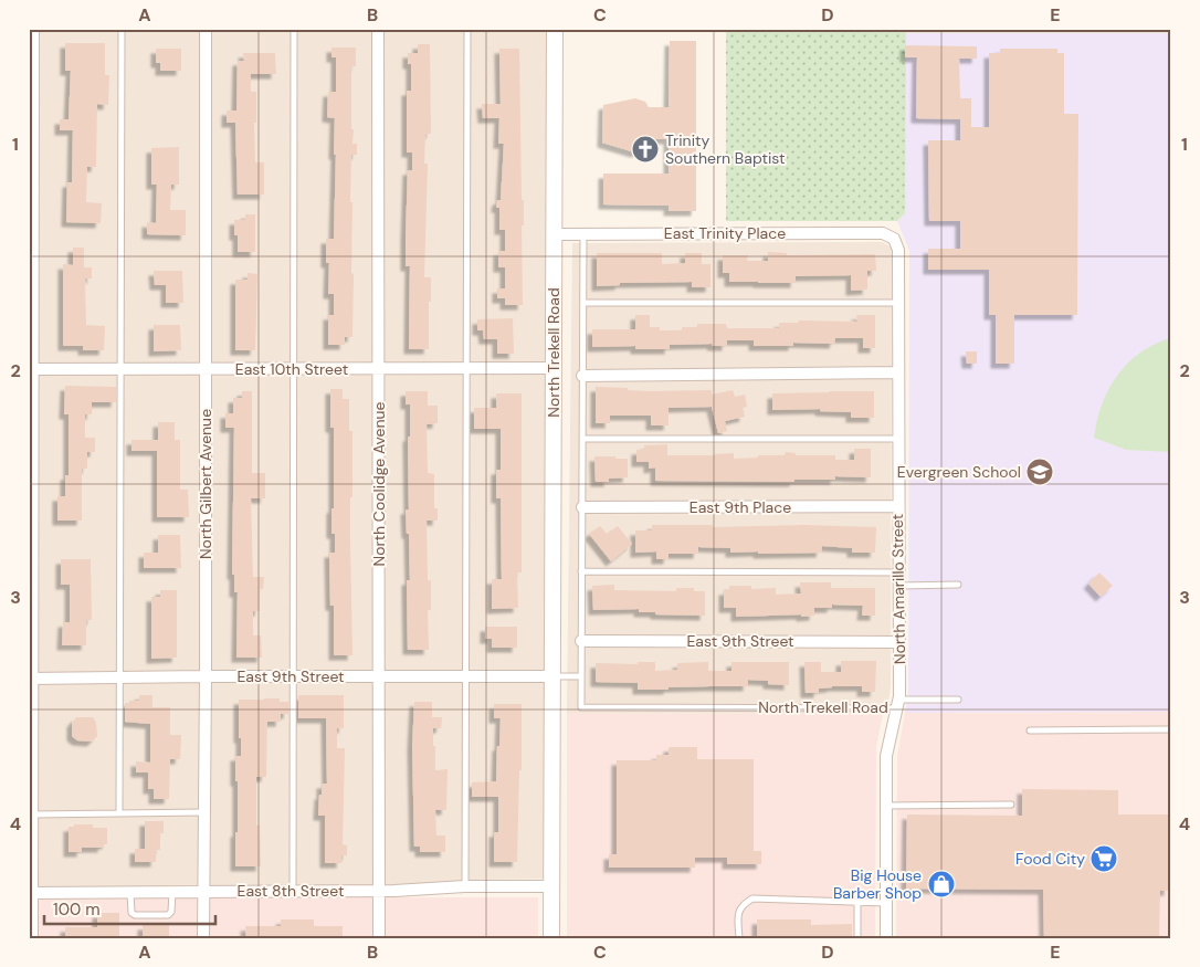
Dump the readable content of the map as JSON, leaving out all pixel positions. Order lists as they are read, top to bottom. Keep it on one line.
{"streets":{"main road":["North Trekell Road"],"street":["East Trinity Place","East 10th Street","North Gilbert Avenue","North Coolidge Avenue","East 9th Place","North Amarillo Street","East 9th Street","East 8th Street"]},"crossings":[["East Trinity Place","North Trekell Road"],["East Trinity Place","North Amarillo Street"],["North Trekell Road","East 10th Street"],["North Trekell Road","East 9th Place"],["North Trekell Road","North Amarillo Street"],["North Trekell Road","East 9th Street"],["North Trekell Road","East 8th Street"],["East 10th Street","North Gilbert Avenue"],["East 10th Street","North Coolidge Avenue"],["North Gilbert Avenue","East 9th Street"],["North Gilbert Avenue","East 8th Street"],["North Coolidge Avenue","East 9th Street"],["North Coolidge Avenue","East 8th Street"],["East 9th Place","North Amarillo Street"],["North Amarillo Street","East 9th Street"]],"places":{"church":["Trinity Southern Baptist"],"school or university":["Evergreen School"],"supermarket":["Food City"],"shop":["Big House Barber Shop"]},"scale_bar":"100 m","grid":{"columns":["A","B","C","D","E"],"rows":["1","2","3","4"]}}
